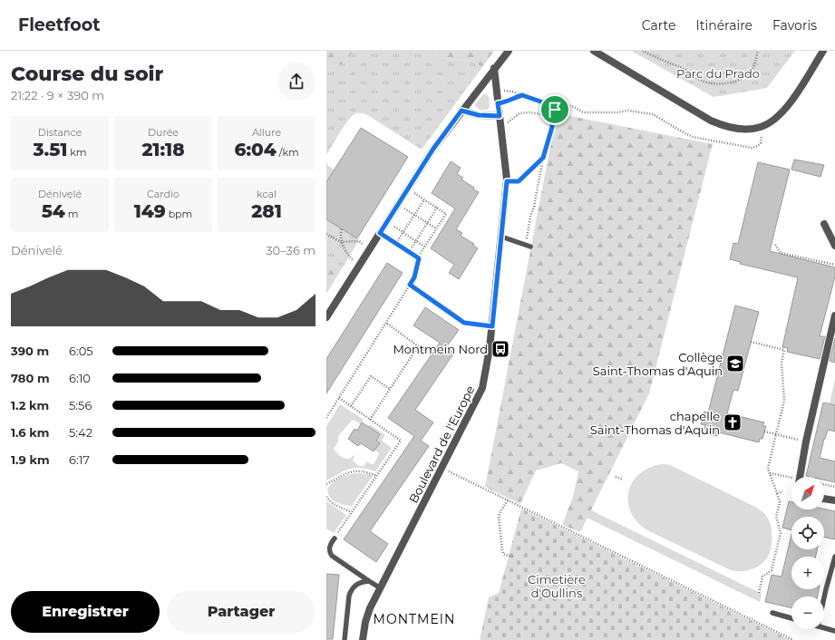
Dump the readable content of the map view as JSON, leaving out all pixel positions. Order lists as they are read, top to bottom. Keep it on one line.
{"streets":{"street":["Boulevard de l'Europe"]},"districts":["MONTMEIN"],"parks":["Parc du Prado","Cimetière d'Oullins"],"places":{"bus stop":["Montmein Nord"],"school or university":["Collège Saint-Thomas d'Aquin"],"church":["chapelle Saint-Thomas d'Aquin"]},"north":"top right","page":{"header":"Fleetfoot","nav":["Carte","Itinéraire","Favoris"],"heading":["Course du soir","21:22 · 9 × 390 m"],"stats":[["Distance","3.51 km"],["Durée","21:18"],["Allure","6:04 /km"],["Dénivelé","54 m"],["Cardio","149 bpm"],["kcal","281"]],"chart":["Dénivelé","30–36 m"],"list":[{"name":"390 m","note":"6:05"},{"name":"780 m","note":"6:10"},{"name":"1.2 km","note":"5:56"},{"name":"1.6 km","note":"5:42"},{"name":"1.9 km","note":"6:17"}],"map_buttons":["+","−"],"buttons":["Enregistrer","Partager"]}}
